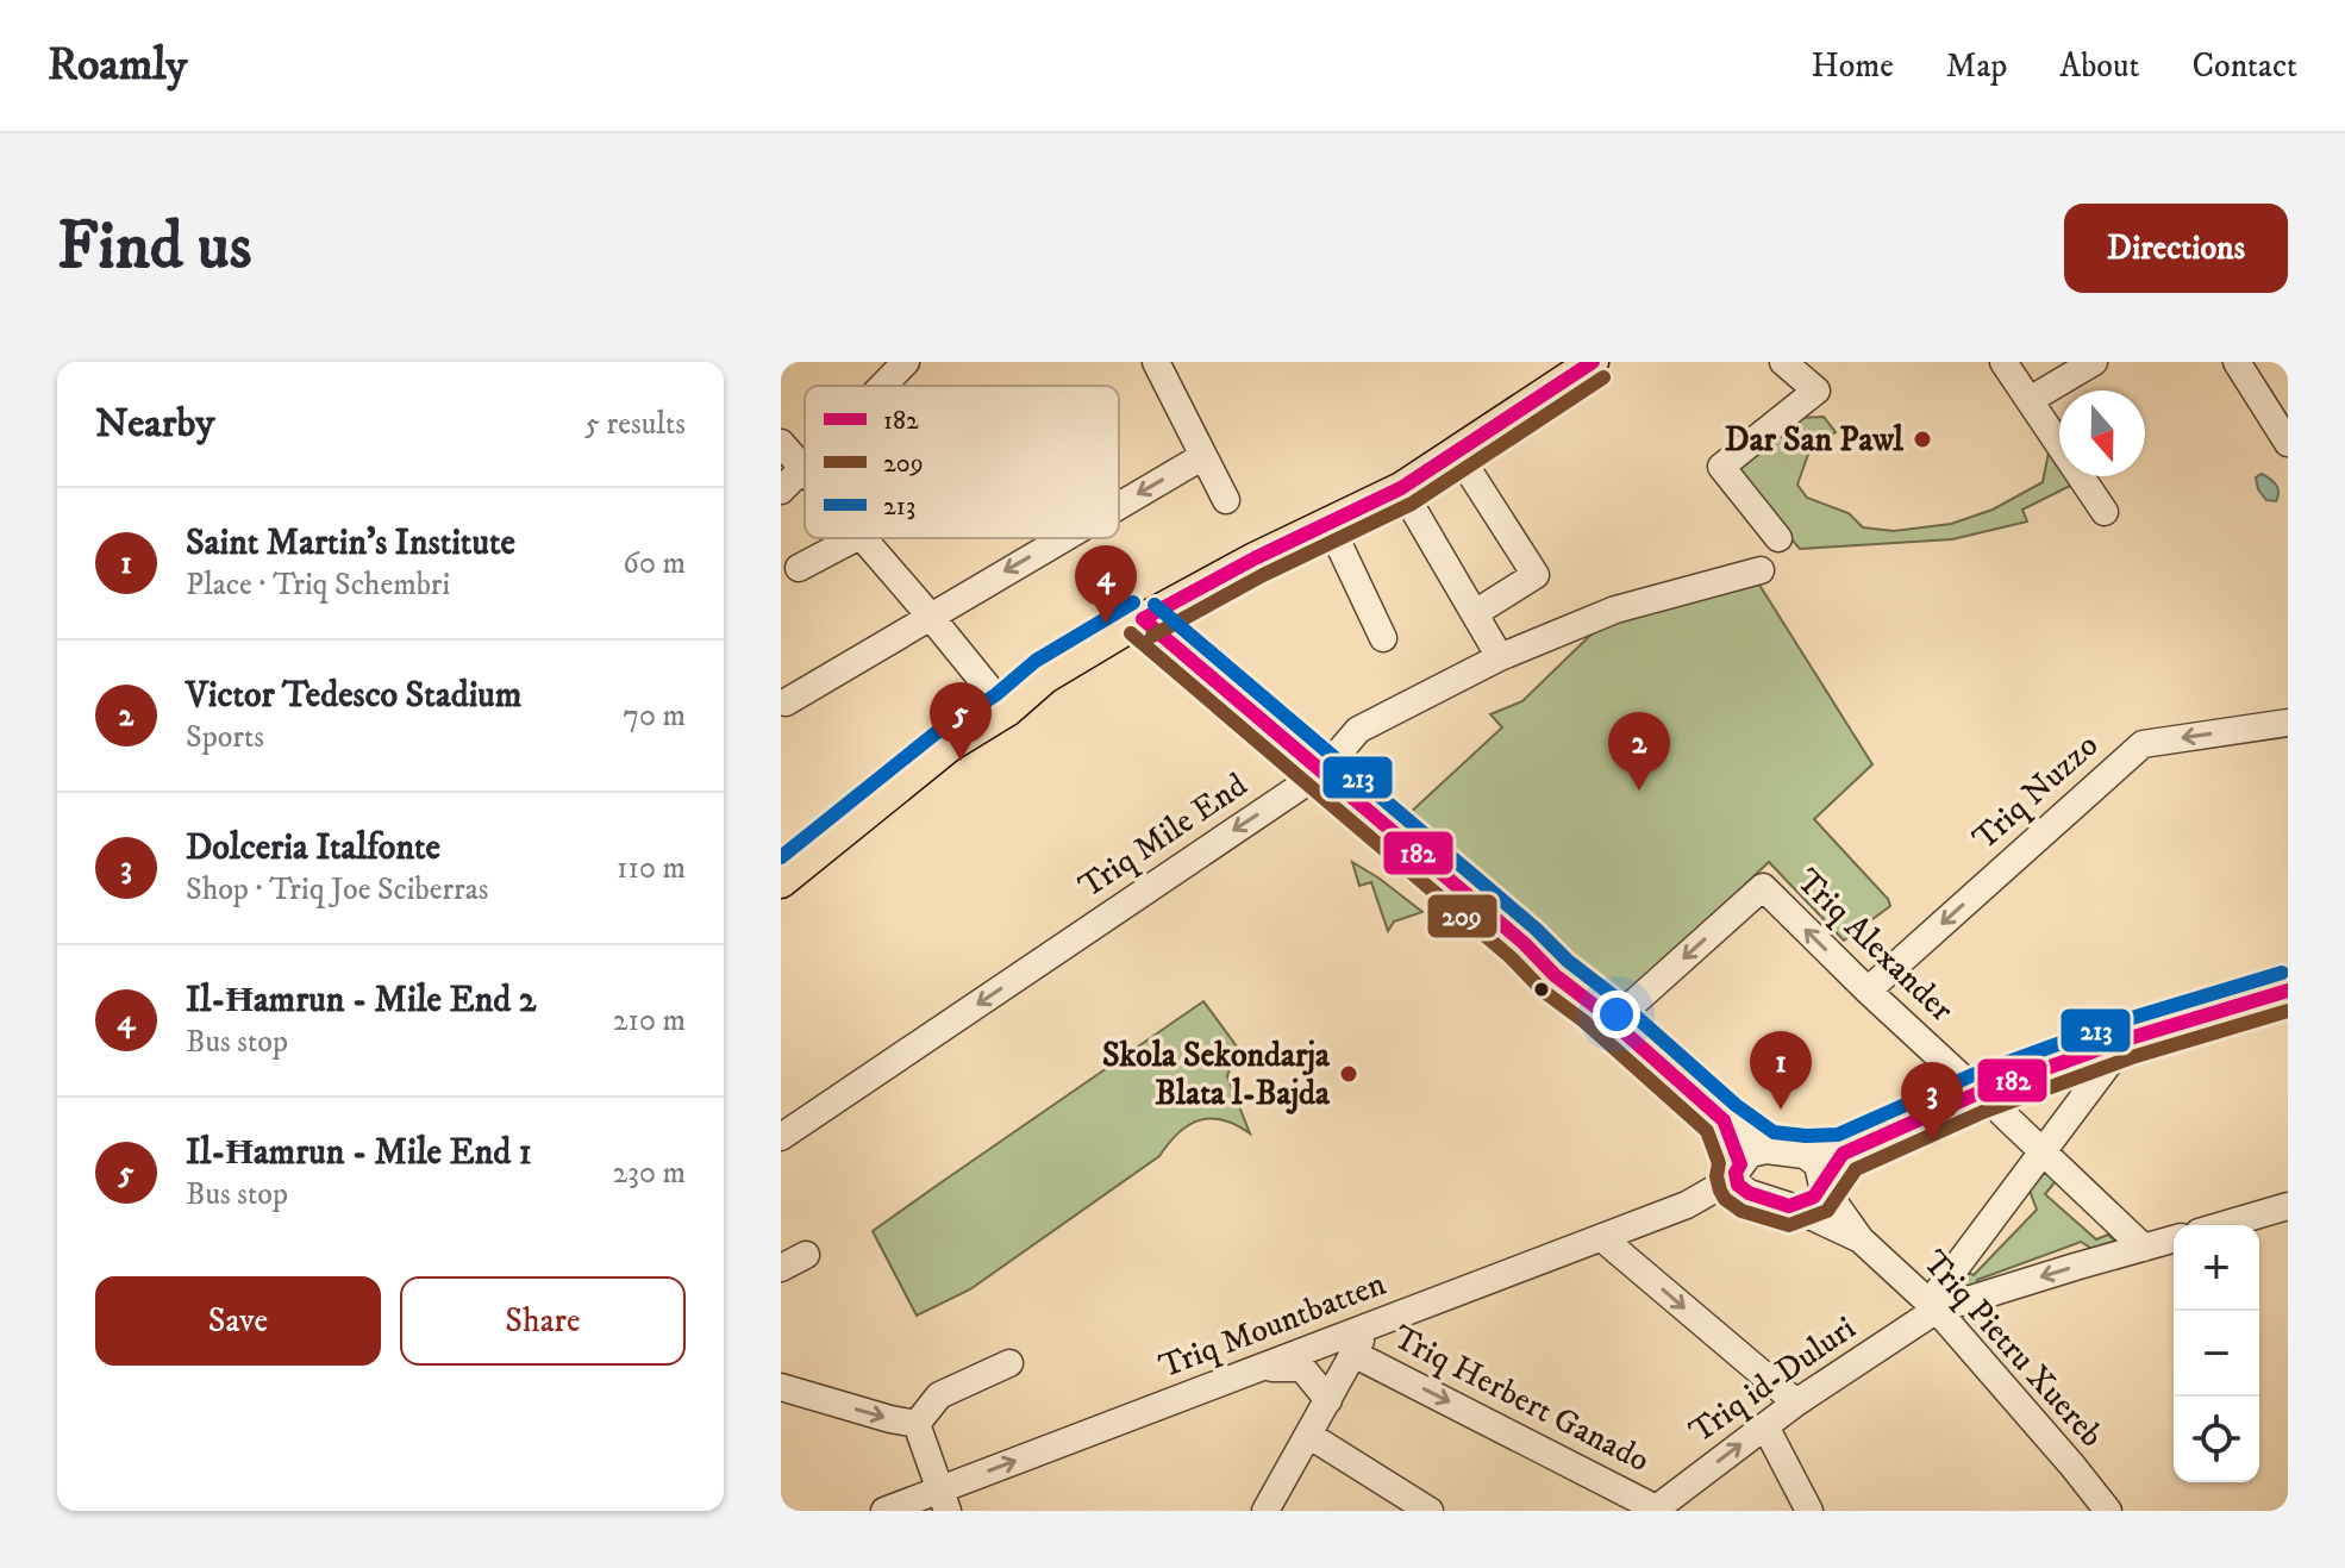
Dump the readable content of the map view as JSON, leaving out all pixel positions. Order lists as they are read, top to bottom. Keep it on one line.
{"streets":{"street":["Triq Nuzzo","Triq Mile End","Triq Alexander","Triq Mountbatten","Triq Pietru Xuereb","Triq id-Duluri","Triq Herbert Ganado"]},"crossings":[["Triq Nuzzo","Triq Alexander"],["Triq Mountbatten","Triq Pietru Xuereb"],["Triq Pietru Xuereb","Triq id-Duluri"],["Triq id-Duluri","Triq Herbert Ganado"]],"one_way":["Triq Mile End","Triq id-Duluri"],"places":["Dar San Pawl","Skola Sekondarja Blata l-Bajda"],"lines":["transit line 182","transit line 209","transit line 213"],"legend":["182","209","213"],"north":"bottom","page":{"header":"Roamly","nav":["Home","Map","About","Contact"],"buttons":["Directions",["Save","Share"]],"title":"Find us","heading":["Nearby","5 results"],"list":[{"mark":"1","name":"Saint Martin's Institute","note":"Place · Triq Schembri","value":"60 m"},{"mark":"2","name":"Victor Tedesco Stadium","note":"Sports","value":"70 m"},{"mark":"3","name":"Dolceria Italfonte","note":"Shop · Triq Joe Sciberras","value":"110 m"},{"mark":"4","name":"Il-Ħamrun - Mile End 2","note":"Bus stop","value":"210 m"},{"mark":"5","name":"Il-Ħamrun - Mile End 1","note":"Bus stop","value":"230 m"}],"pins":["4","5","2","1","3"],"map_buttons":["+","−"]}}
